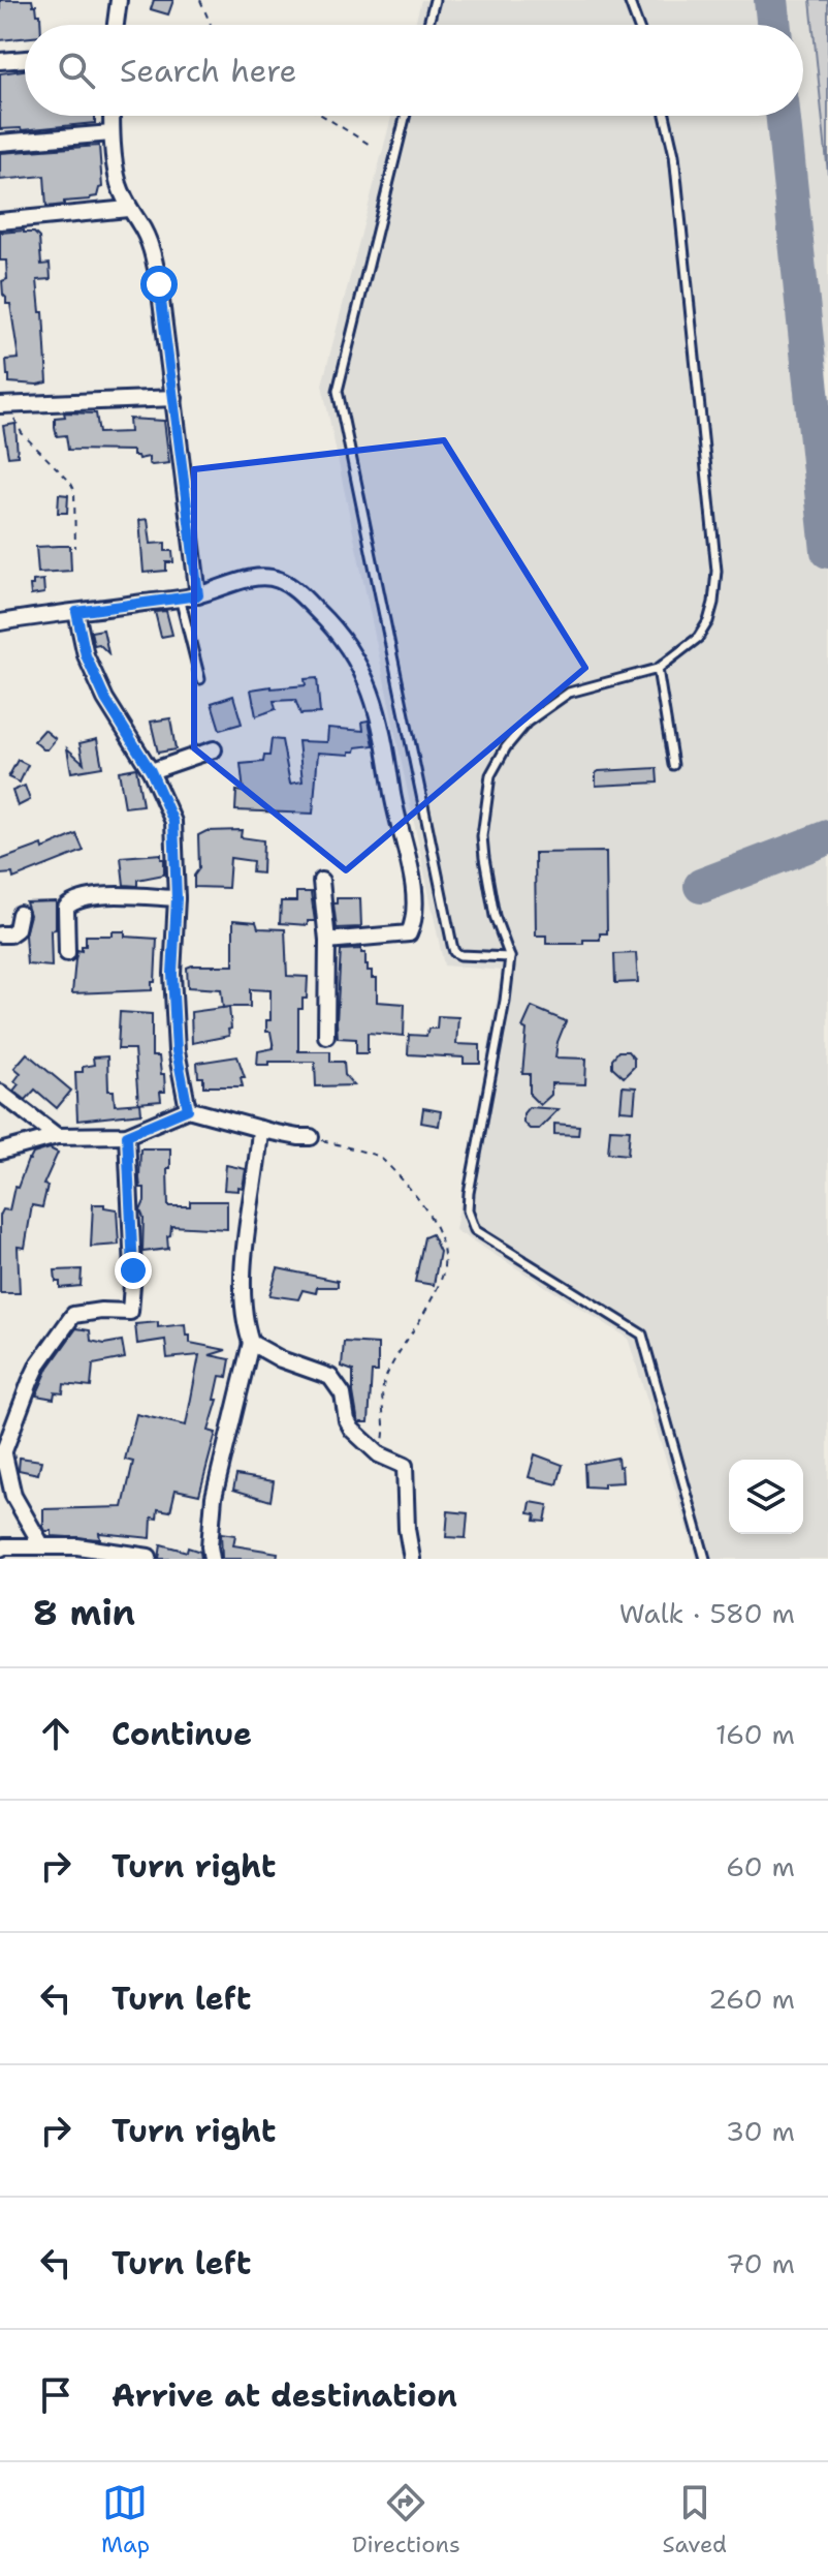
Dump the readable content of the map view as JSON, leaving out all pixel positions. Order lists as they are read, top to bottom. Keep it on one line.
{"page":{"search":"Search here","heading":["8 min","Walk · 580 m"],"list":[["Continue","160 m"],["Turn right","60 m"],["Turn left","260 m"],["Turn right","30 m"],["Turn left","70 m"],"Arrive at destination"],"nav":["Map","Directions","Saved"]}}
